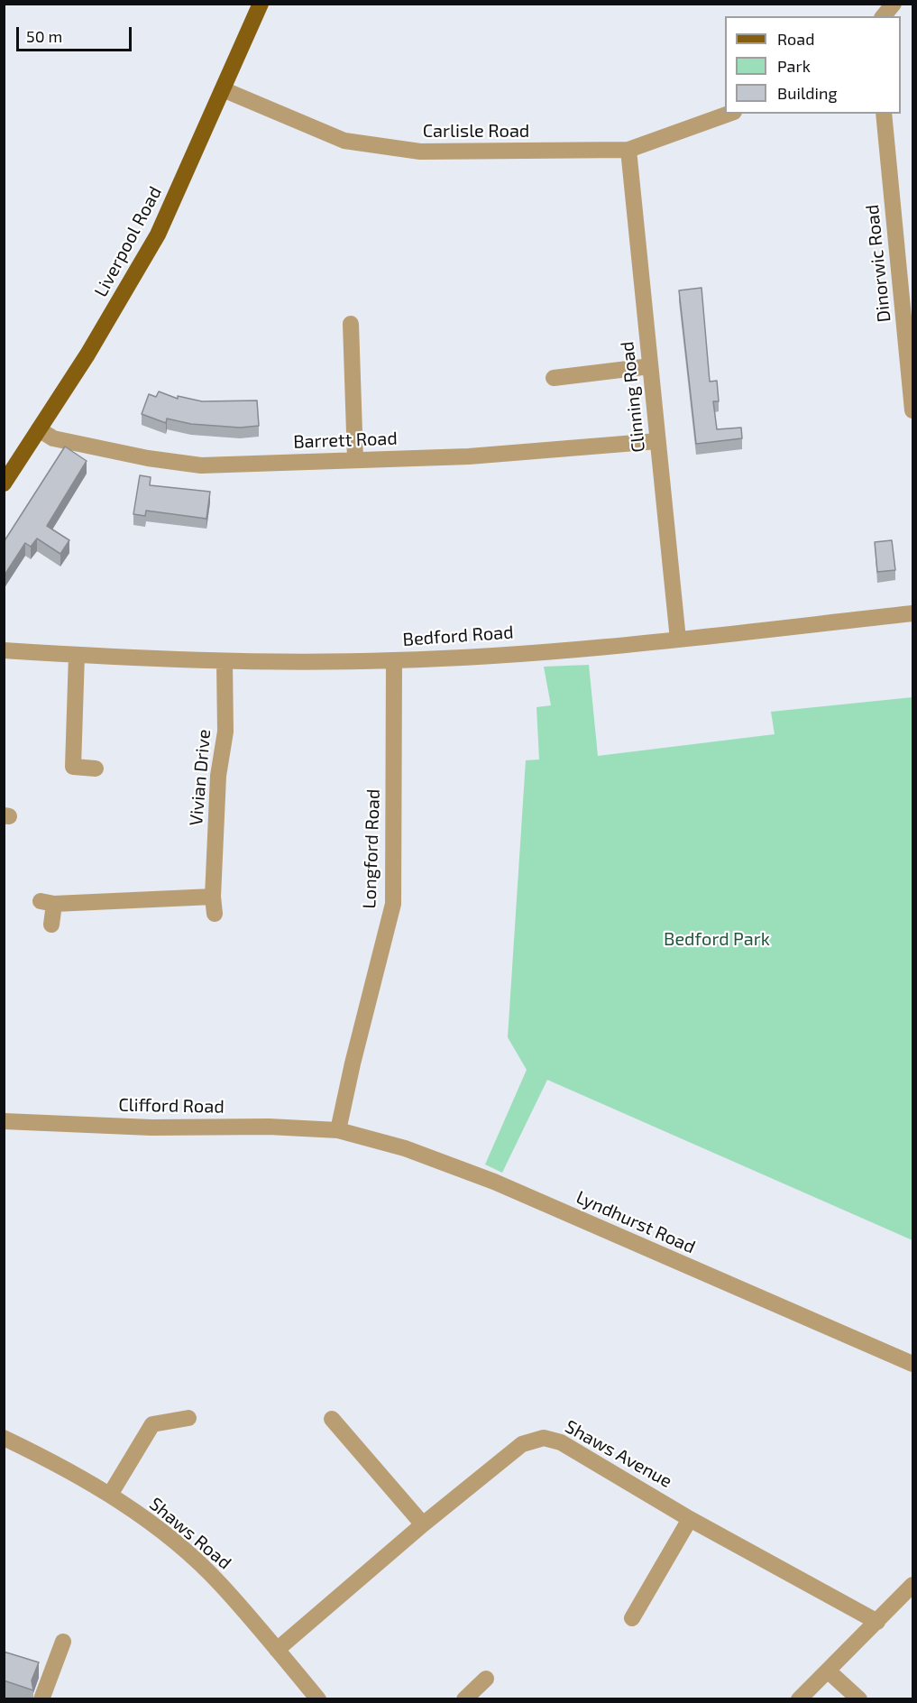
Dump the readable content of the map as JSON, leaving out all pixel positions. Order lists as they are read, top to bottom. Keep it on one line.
{"streets":{"main road":["Liverpool Road"],"street":["Carlisle Road","Dinorwic Road","Clinning Road","Barrett Road","Bedford Road","Vivian Drive","Longford Road","Clifford Road","Lyndhurst Road","Shaws Avenue","Shaws Road"]},"crossings":[["Carlisle Road","Liverpool Road"],["Carlisle Road","Clinning Road"],["Liverpool Road","Barrett Road"],["Clinning Road","Barrett Road"],["Clinning Road","Bedford Road"],["Bedford Road","Vivian Drive"],["Bedford Road","Longford Road"],["Longford Road","Clifford Road"],["Longford Road","Lyndhurst Road"],["Clifford Road","Lyndhurst Road"],["Shaws Avenue","Shaws Road"]],"parks":["Bedford Park"],"legend":["Road","Park","Building"],"scale_bar":"50 m"}
